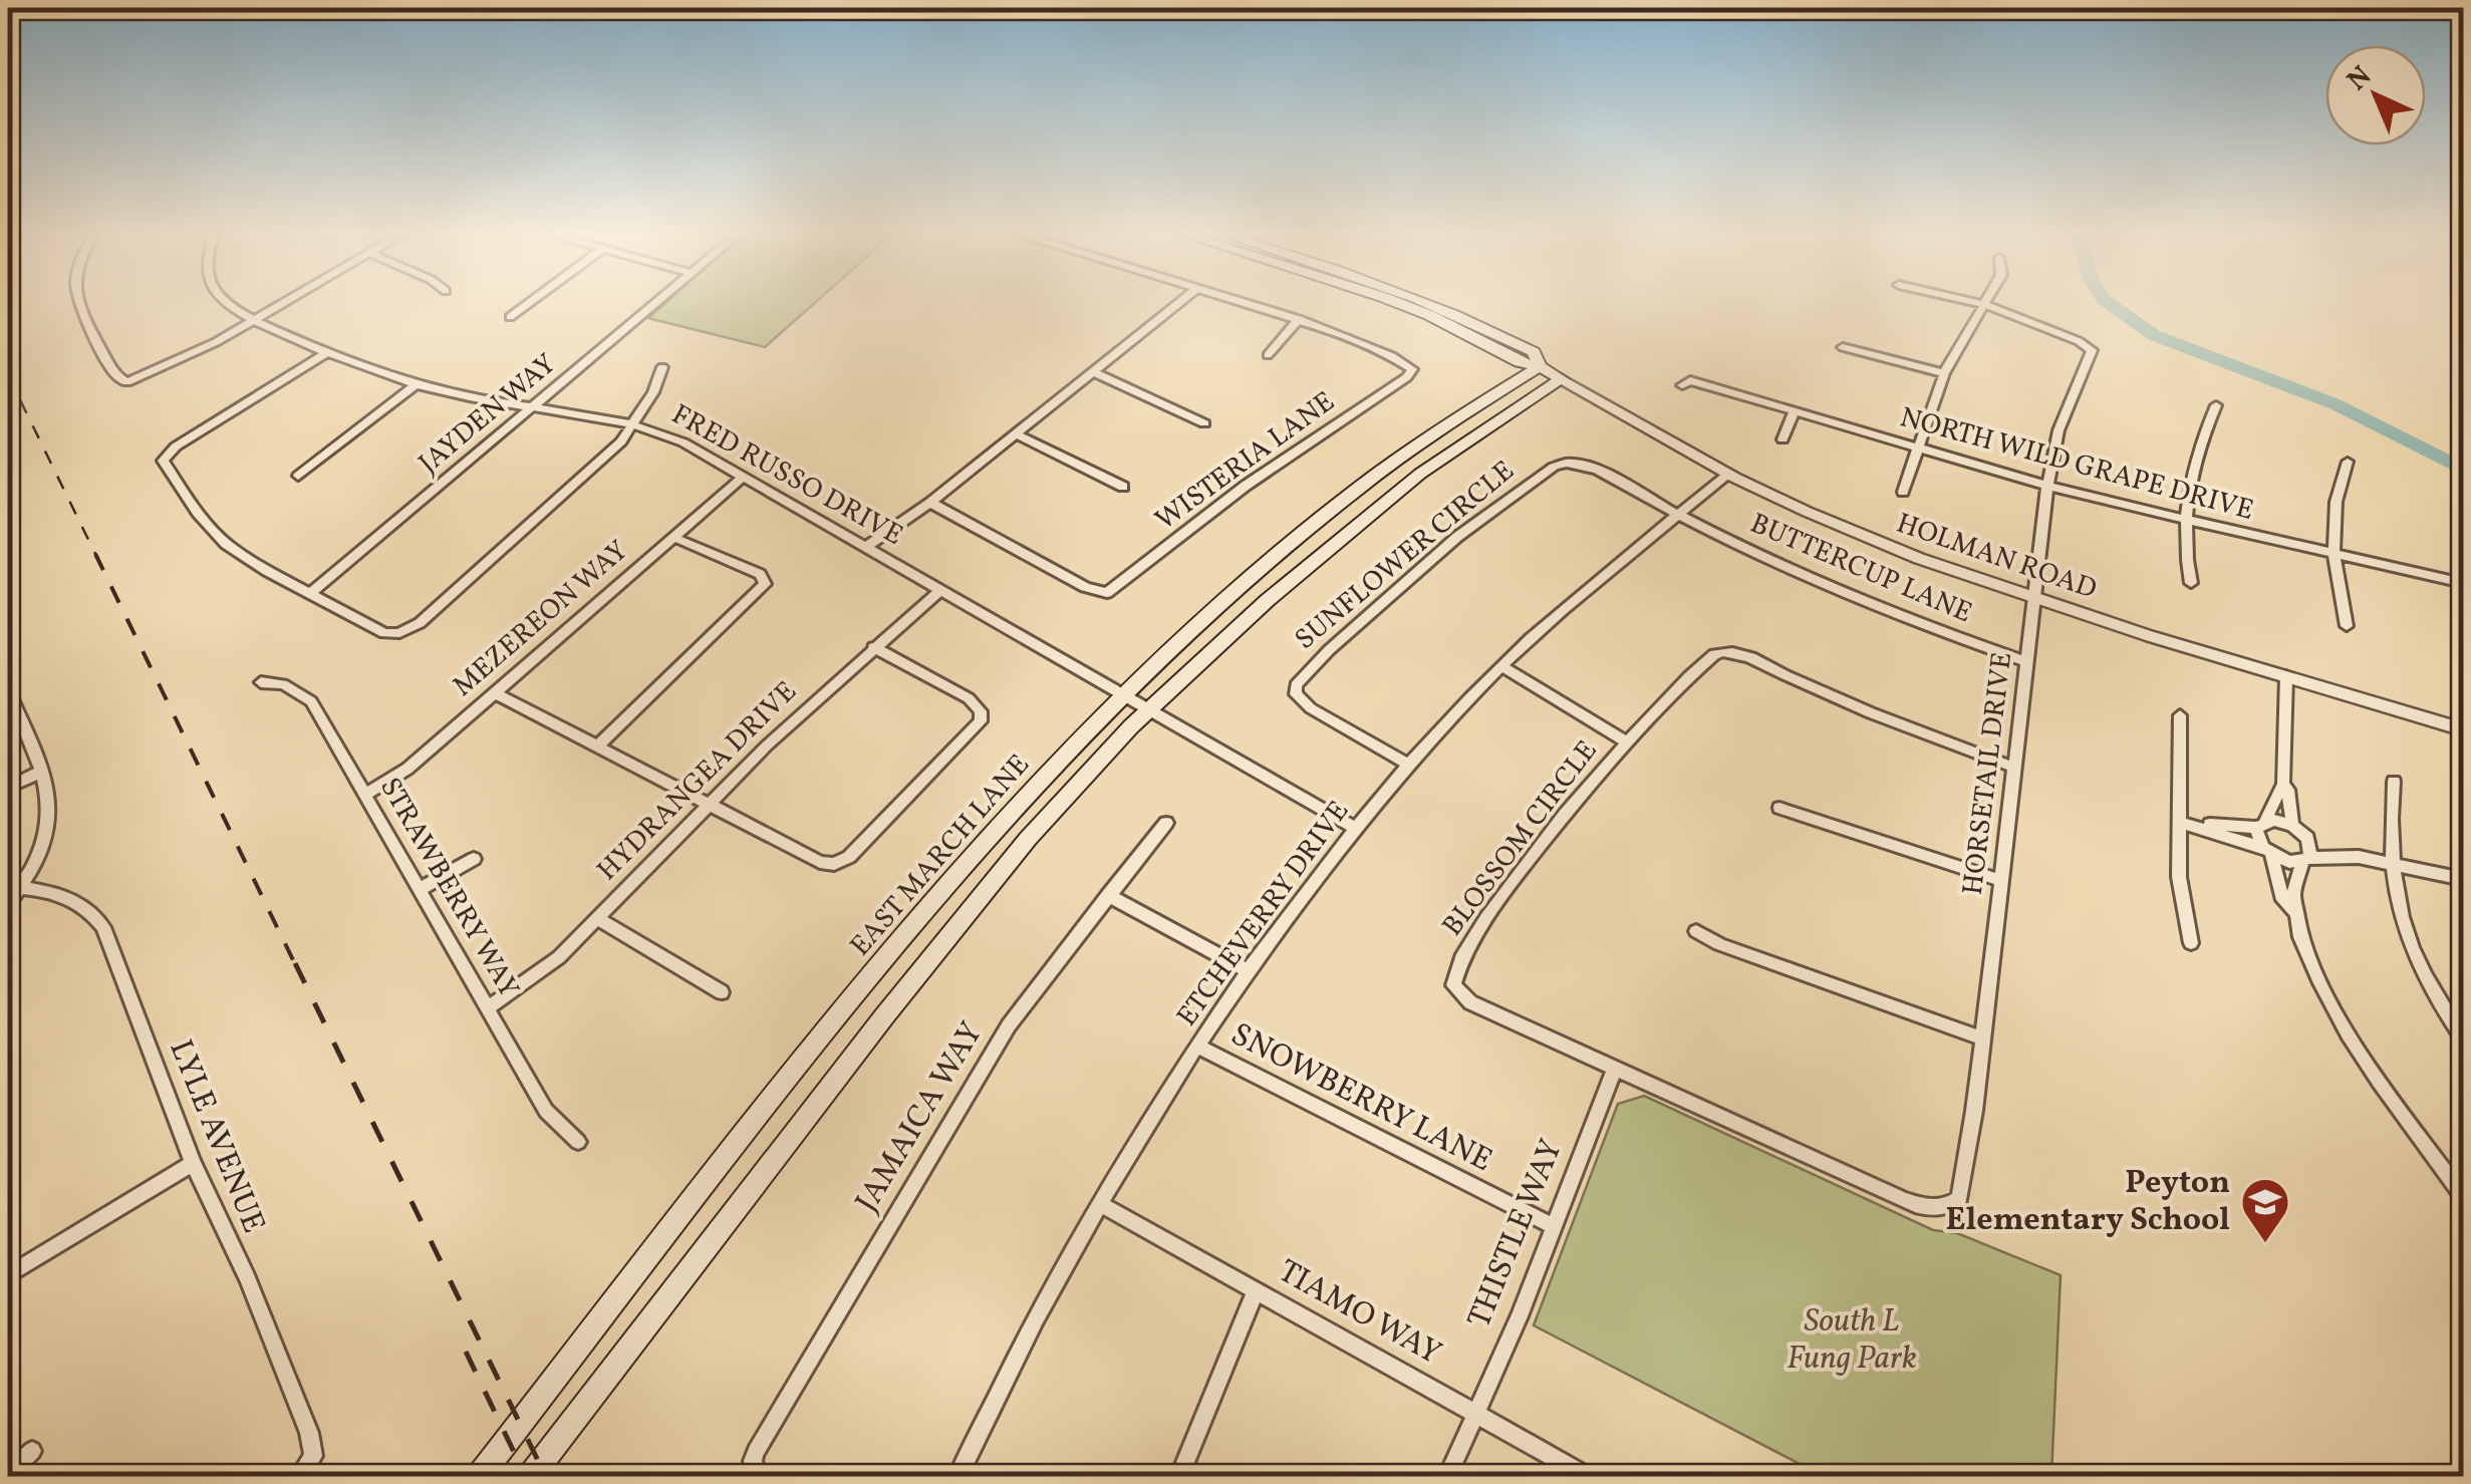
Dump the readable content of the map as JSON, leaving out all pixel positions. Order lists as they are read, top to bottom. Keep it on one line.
{"streets":{"main road":["HOLMAN ROAD","EAST MARCH LANE"],"street":["JAYDEN WAY","WISTERIA LANE","NORTH WILD GRAPE DRIVE","FRED RUSSO DRIVE","SUNFLOWER CIRCLE","BUTTERCUP LANE","MEZEREON WAY","HORSETAIL DRIVE","HYDRANGEA DRIVE","BLOSSOM CIRCLE","STRAWBERRY WAY","ETCHEVERRY DRIVE","SNOWBERRY LANE","JAMAICA WAY","LYLE AVENUE","THISTLE WAY","TIAMO WAY"]},"crossings":[["JAYDEN WAY","FRED RUSSO DRIVE"],["NORTH WILD GRAPE DRIVE","HORSETAIL DRIVE"],["FRED RUSSO DRIVE","MEZEREON WAY"],["FRED RUSSO DRIVE","HYDRANGEA DRIVE"],["FRED RUSSO DRIVE","EAST MARCH LANE"],["FRED RUSSO DRIVE","ETCHEVERRY DRIVE"],["SUNFLOWER CIRCLE","BUTTERCUP LANE"],["SUNFLOWER CIRCLE","ETCHEVERRY DRIVE"],["HOLMAN ROAD","HORSETAIL DRIVE"],["HOLMAN ROAD","EAST MARCH LANE"],["HOLMAN ROAD","ETCHEVERRY DRIVE"],["BUTTERCUP LANE","HORSETAIL DRIVE"],["BUTTERCUP LANE","ETCHEVERRY DRIVE"],["MEZEREON WAY","STRAWBERRY WAY"],["HORSETAIL DRIVE","BLOSSOM CIRCLE"],["HYDRANGEA DRIVE","STRAWBERRY WAY"],["BLOSSOM CIRCLE","THISTLE WAY"],["ETCHEVERRY DRIVE","SNOWBERRY LANE"],["ETCHEVERRY DRIVE","TIAMO WAY"],["SNOWBERRY LANE","THISTLE WAY"],["THISTLE WAY","TIAMO WAY"]],"parks":["South L Fung Park"],"places":{"school or university":["Peyton Elementary School"]},"north":"top left"}
